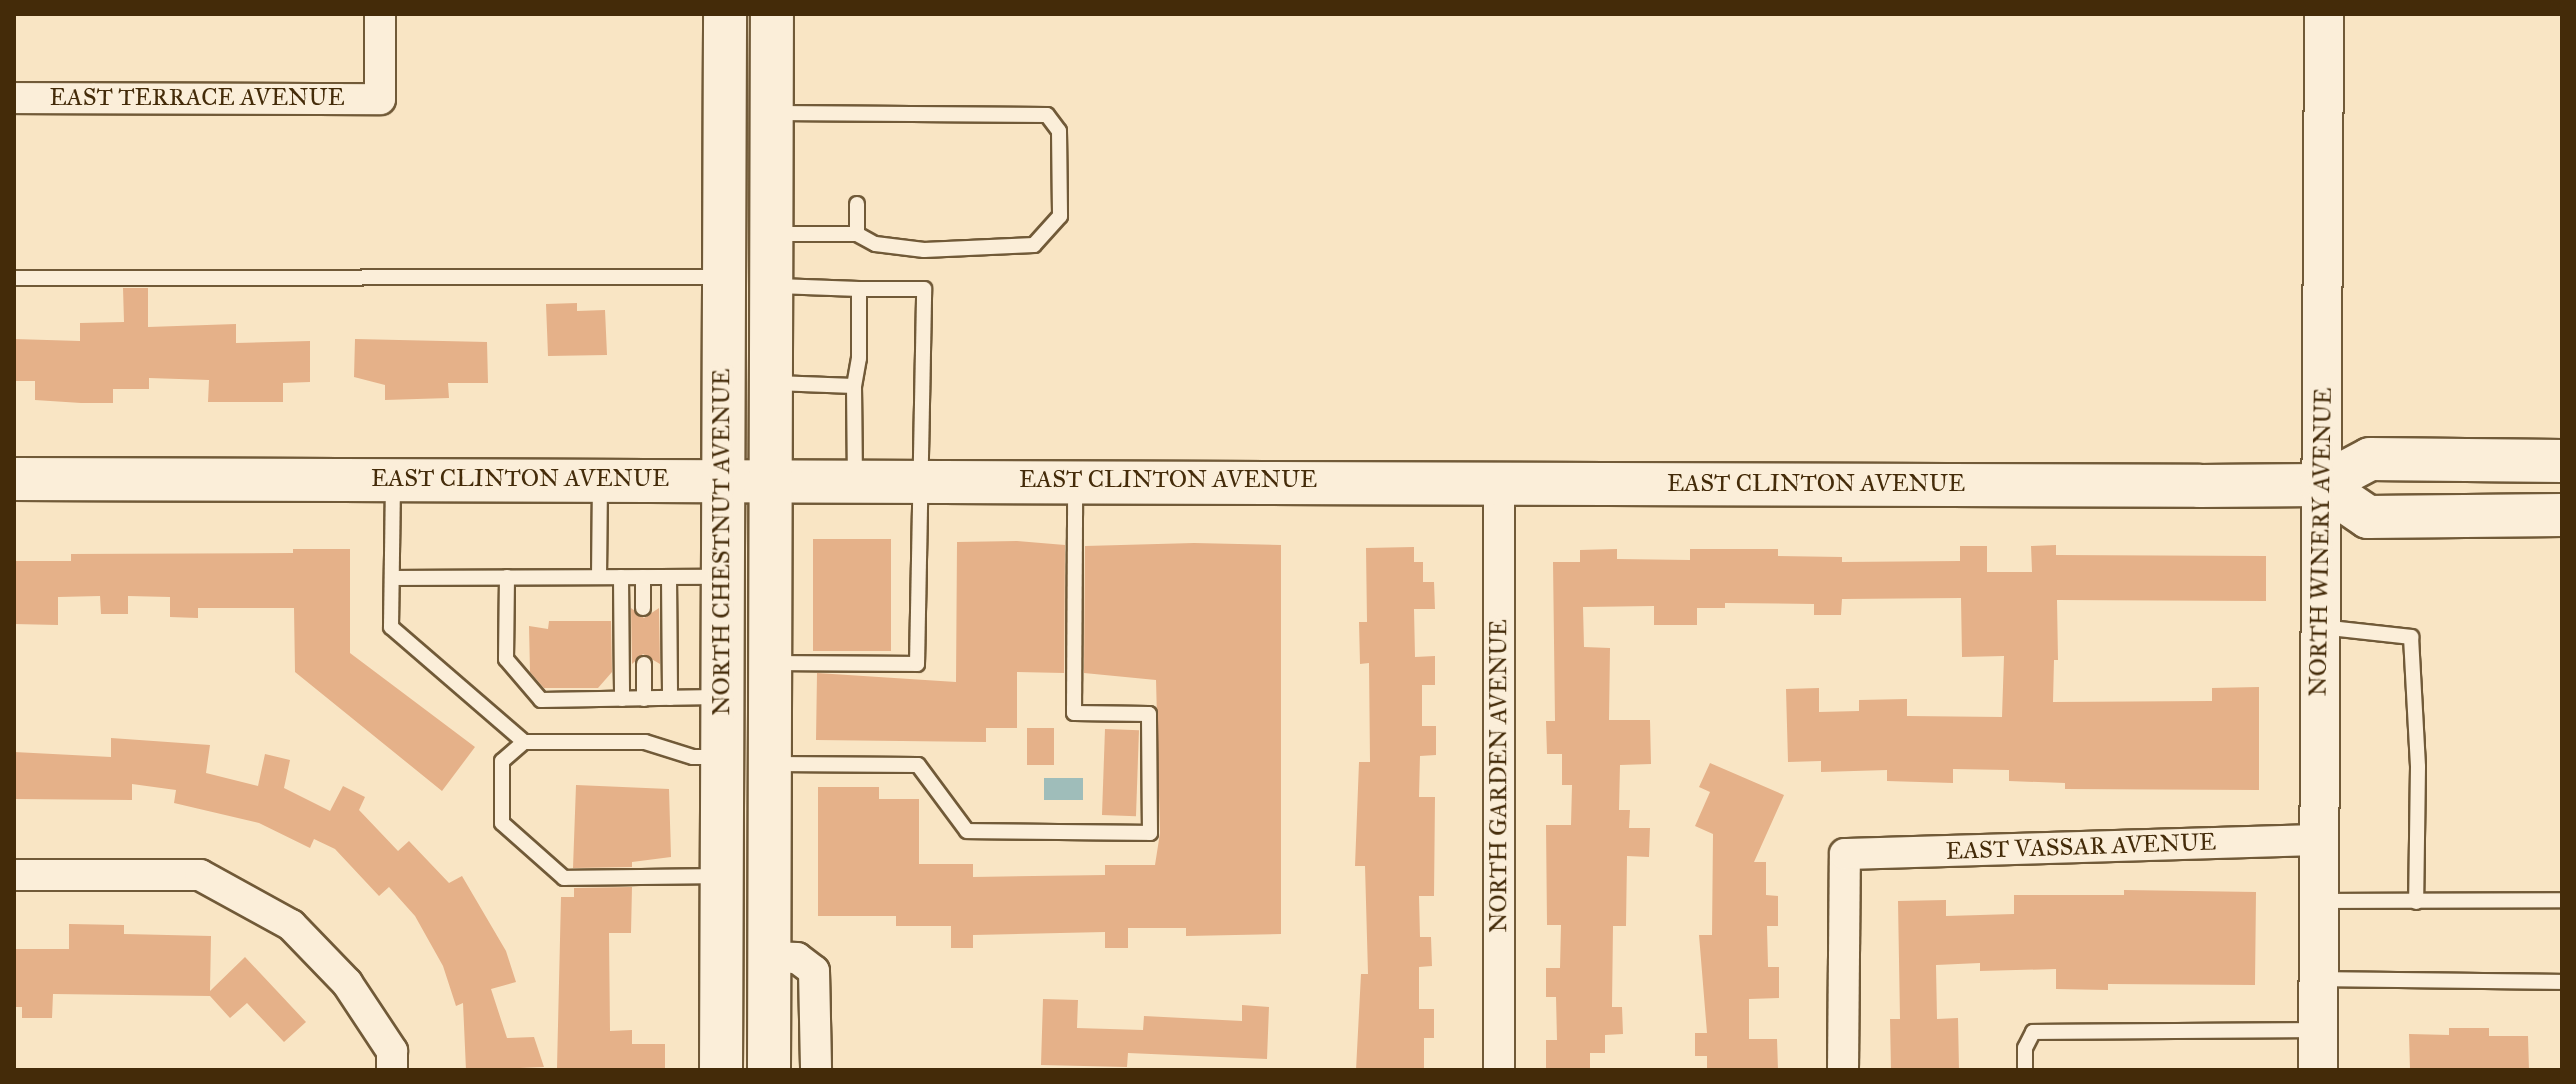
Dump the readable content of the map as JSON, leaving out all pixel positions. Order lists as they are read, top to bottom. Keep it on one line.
{"streets":{"main road":["EAST CLINTON AVENUE","NORTH CHESTNUT AVENUE"],"street":["EAST TERRACE AVENUE","NORTH WINERY AVENUE","NORTH GARDEN AVENUE","EAST VASSAR AVENUE"]},"crossings":[["EAST CLINTON AVENUE","NORTH CHESTNUT AVENUE"],["EAST CLINTON AVENUE","NORTH WINERY AVENUE"],["EAST CLINTON AVENUE","NORTH GARDEN AVENUE"],["NORTH WINERY AVENUE","EAST VASSAR AVENUE"]]}
